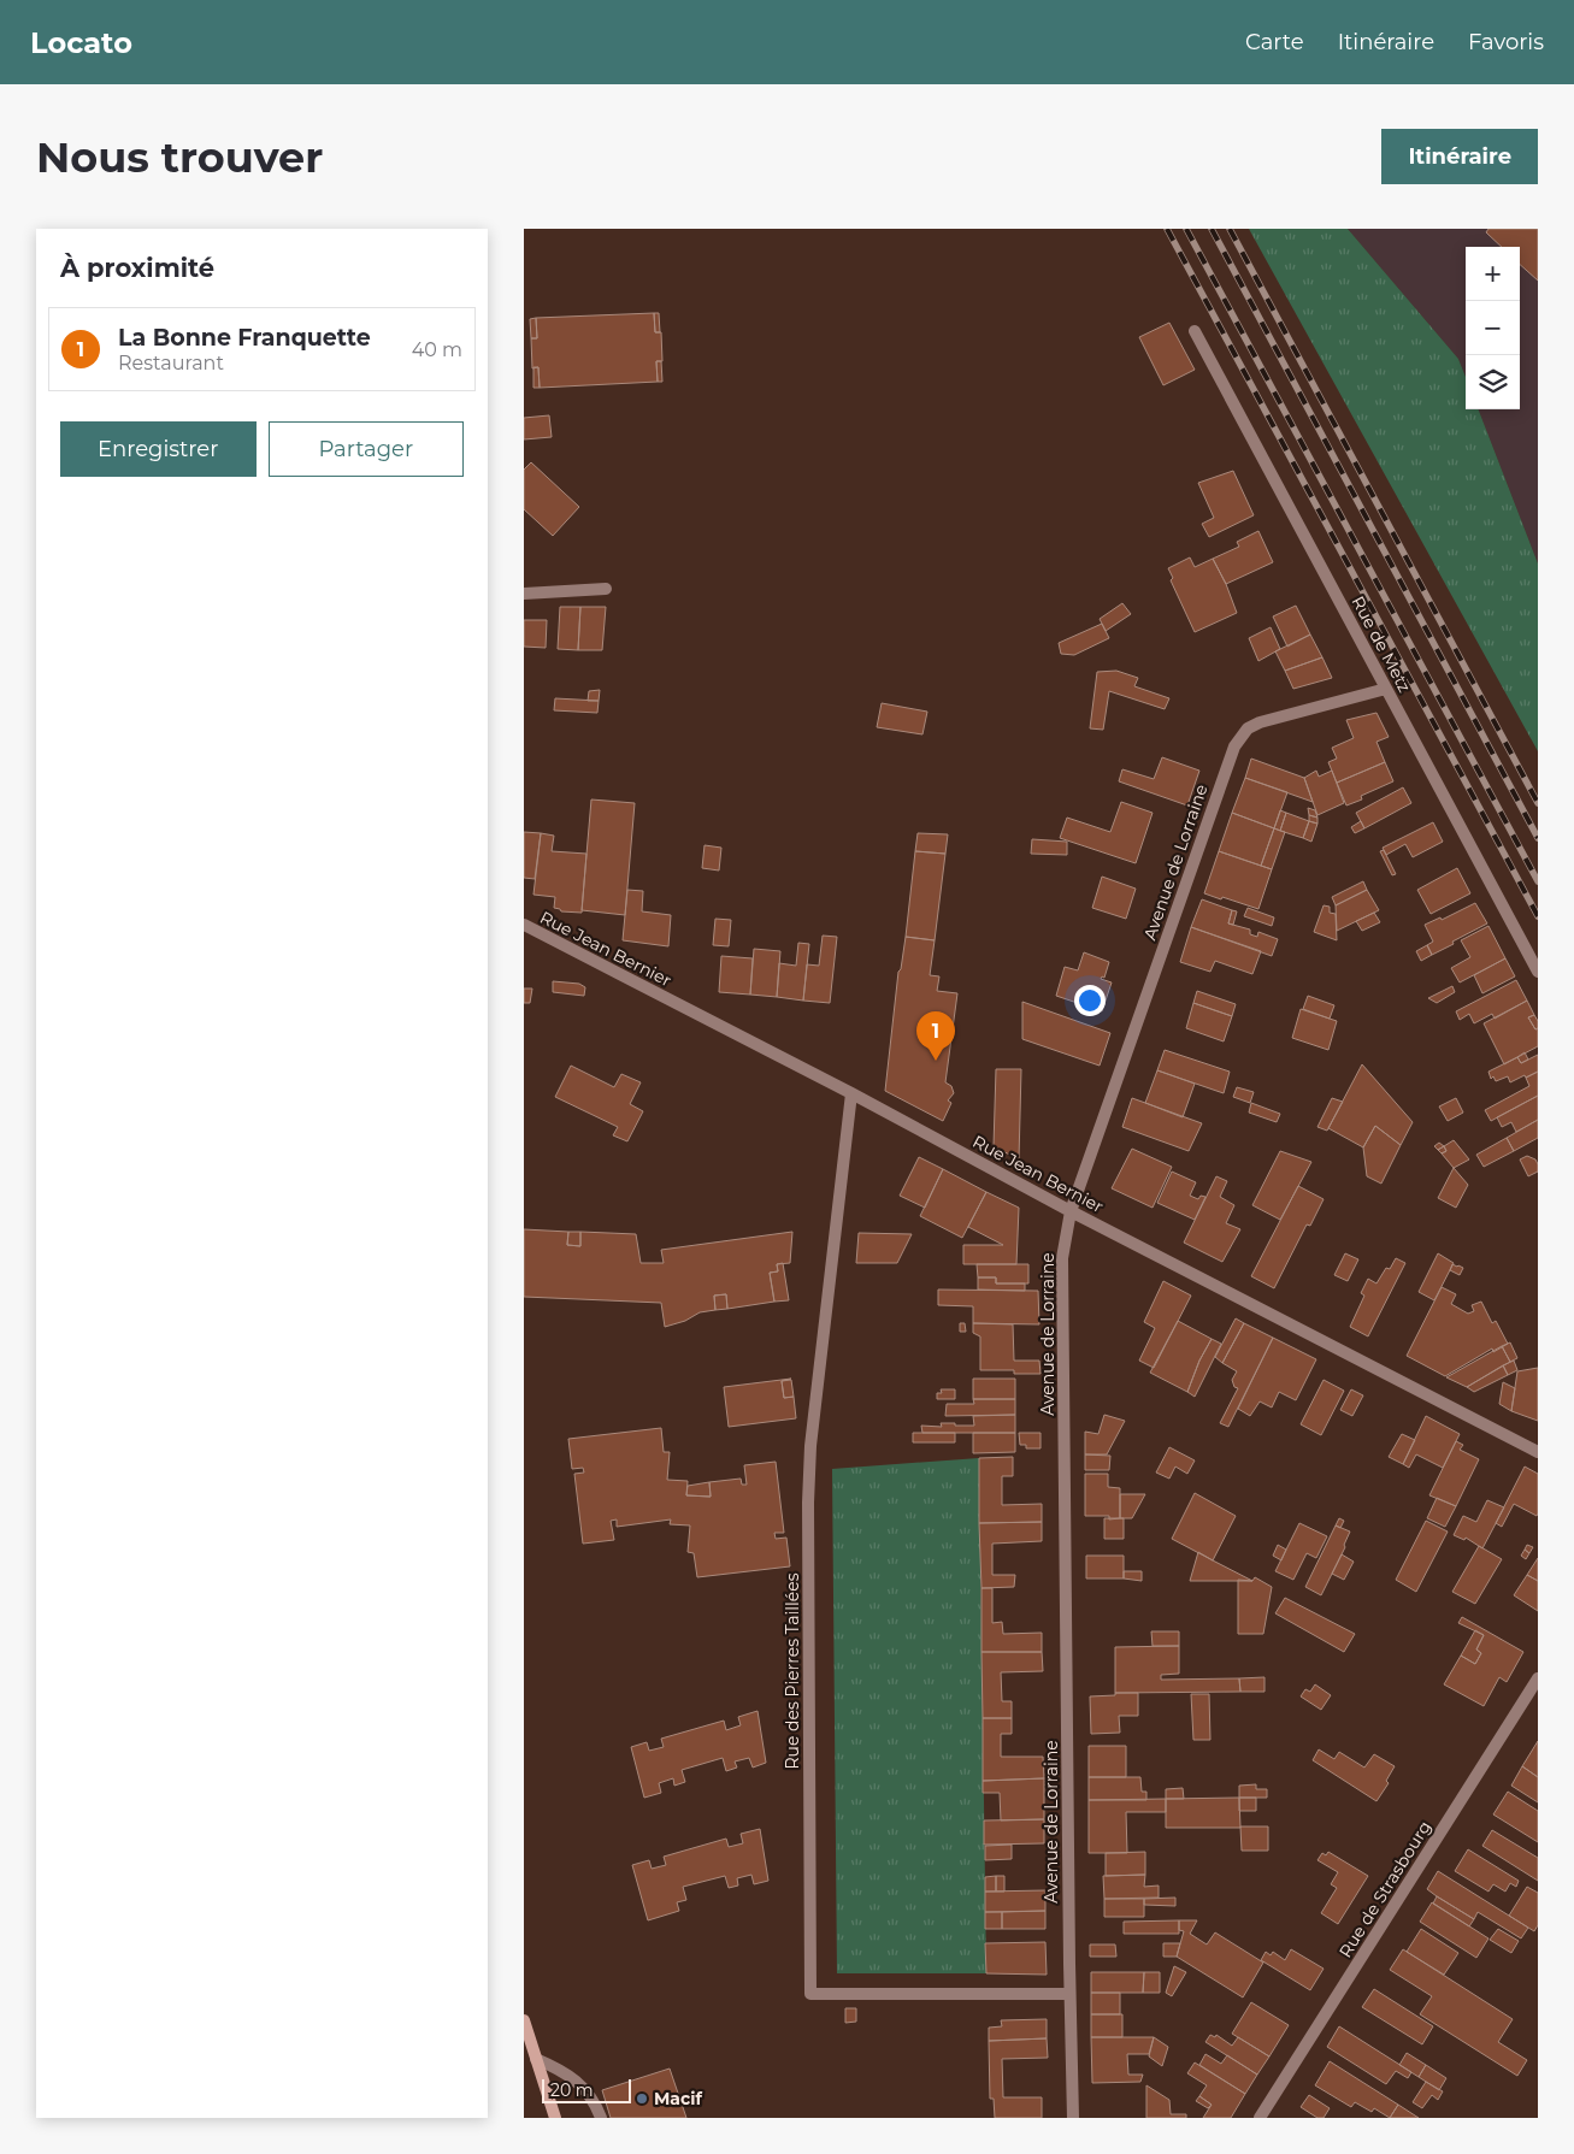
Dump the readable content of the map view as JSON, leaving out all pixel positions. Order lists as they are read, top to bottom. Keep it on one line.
{"streets":{"street":["Rue de Metz","Avenue de Lorraine","Rue Jean Bernier","Rue des Pierres Taillées","Rue de Strasbourg"]},"crossings":[["Rue de Metz","Avenue de Lorraine"],["Avenue de Lorraine","Rue Jean Bernier"],["Avenue de Lorraine","Rue des Pierres Taillées"],["Rue Jean Bernier","Rue des Pierres Taillées"]],"places":["Macif"],"scale_bar":"20 m","page":{"header":"Locato","nav":["Carte","Itinéraire","Favoris"],"buttons":["Itinéraire",["Enregistrer","Partager"]],"title":"Nous trouver","heading":"À proximité","map_buttons":["+","−"],"list":[{"mark":"1","name":"La Bonne Franquette","note":"Restaurant","value":"40 m"}],"pins":"1","scale":"20 m"}}
